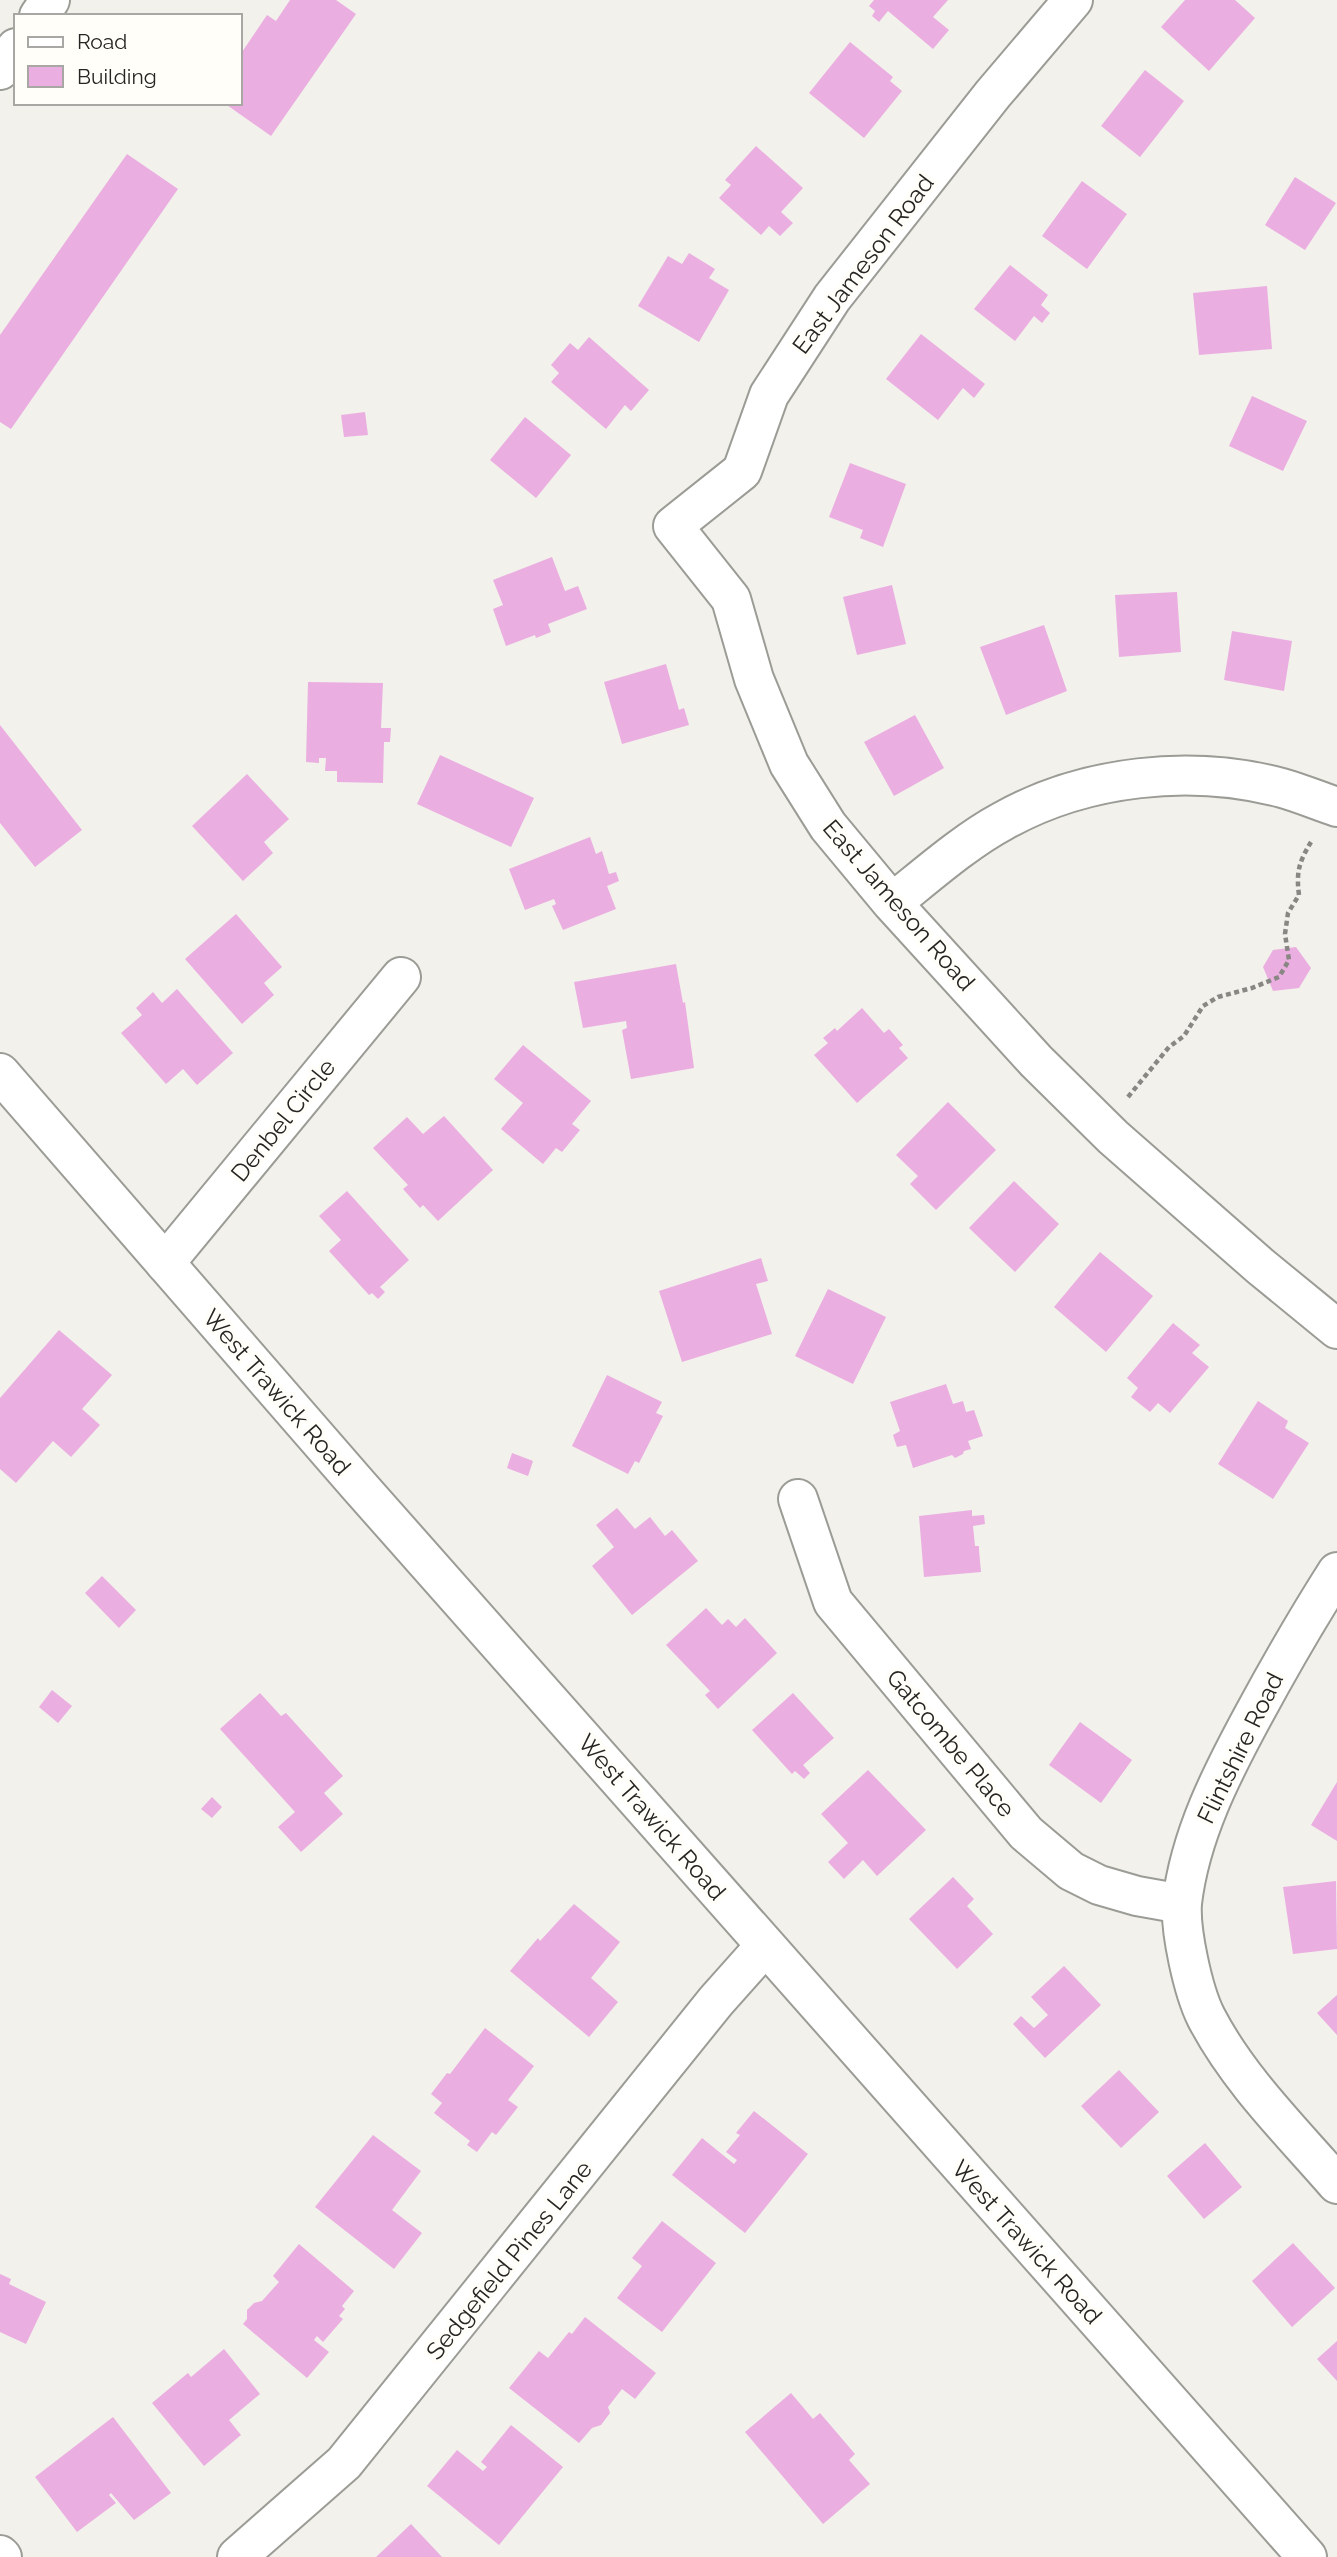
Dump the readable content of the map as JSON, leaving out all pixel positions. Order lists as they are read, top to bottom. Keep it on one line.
{"streets":{"street":["East Jameson Road","Denbel Circle","West Trawick Road","Gatcombe Place","Flintshire Road","Sedgefield Pines Lane"]},"crossings":[["Denbel Circle","West Trawick Road"],["West Trawick Road","Sedgefield Pines Lane"],["Gatcombe Place","Flintshire Road"]],"legend":["Road","Building"]}
